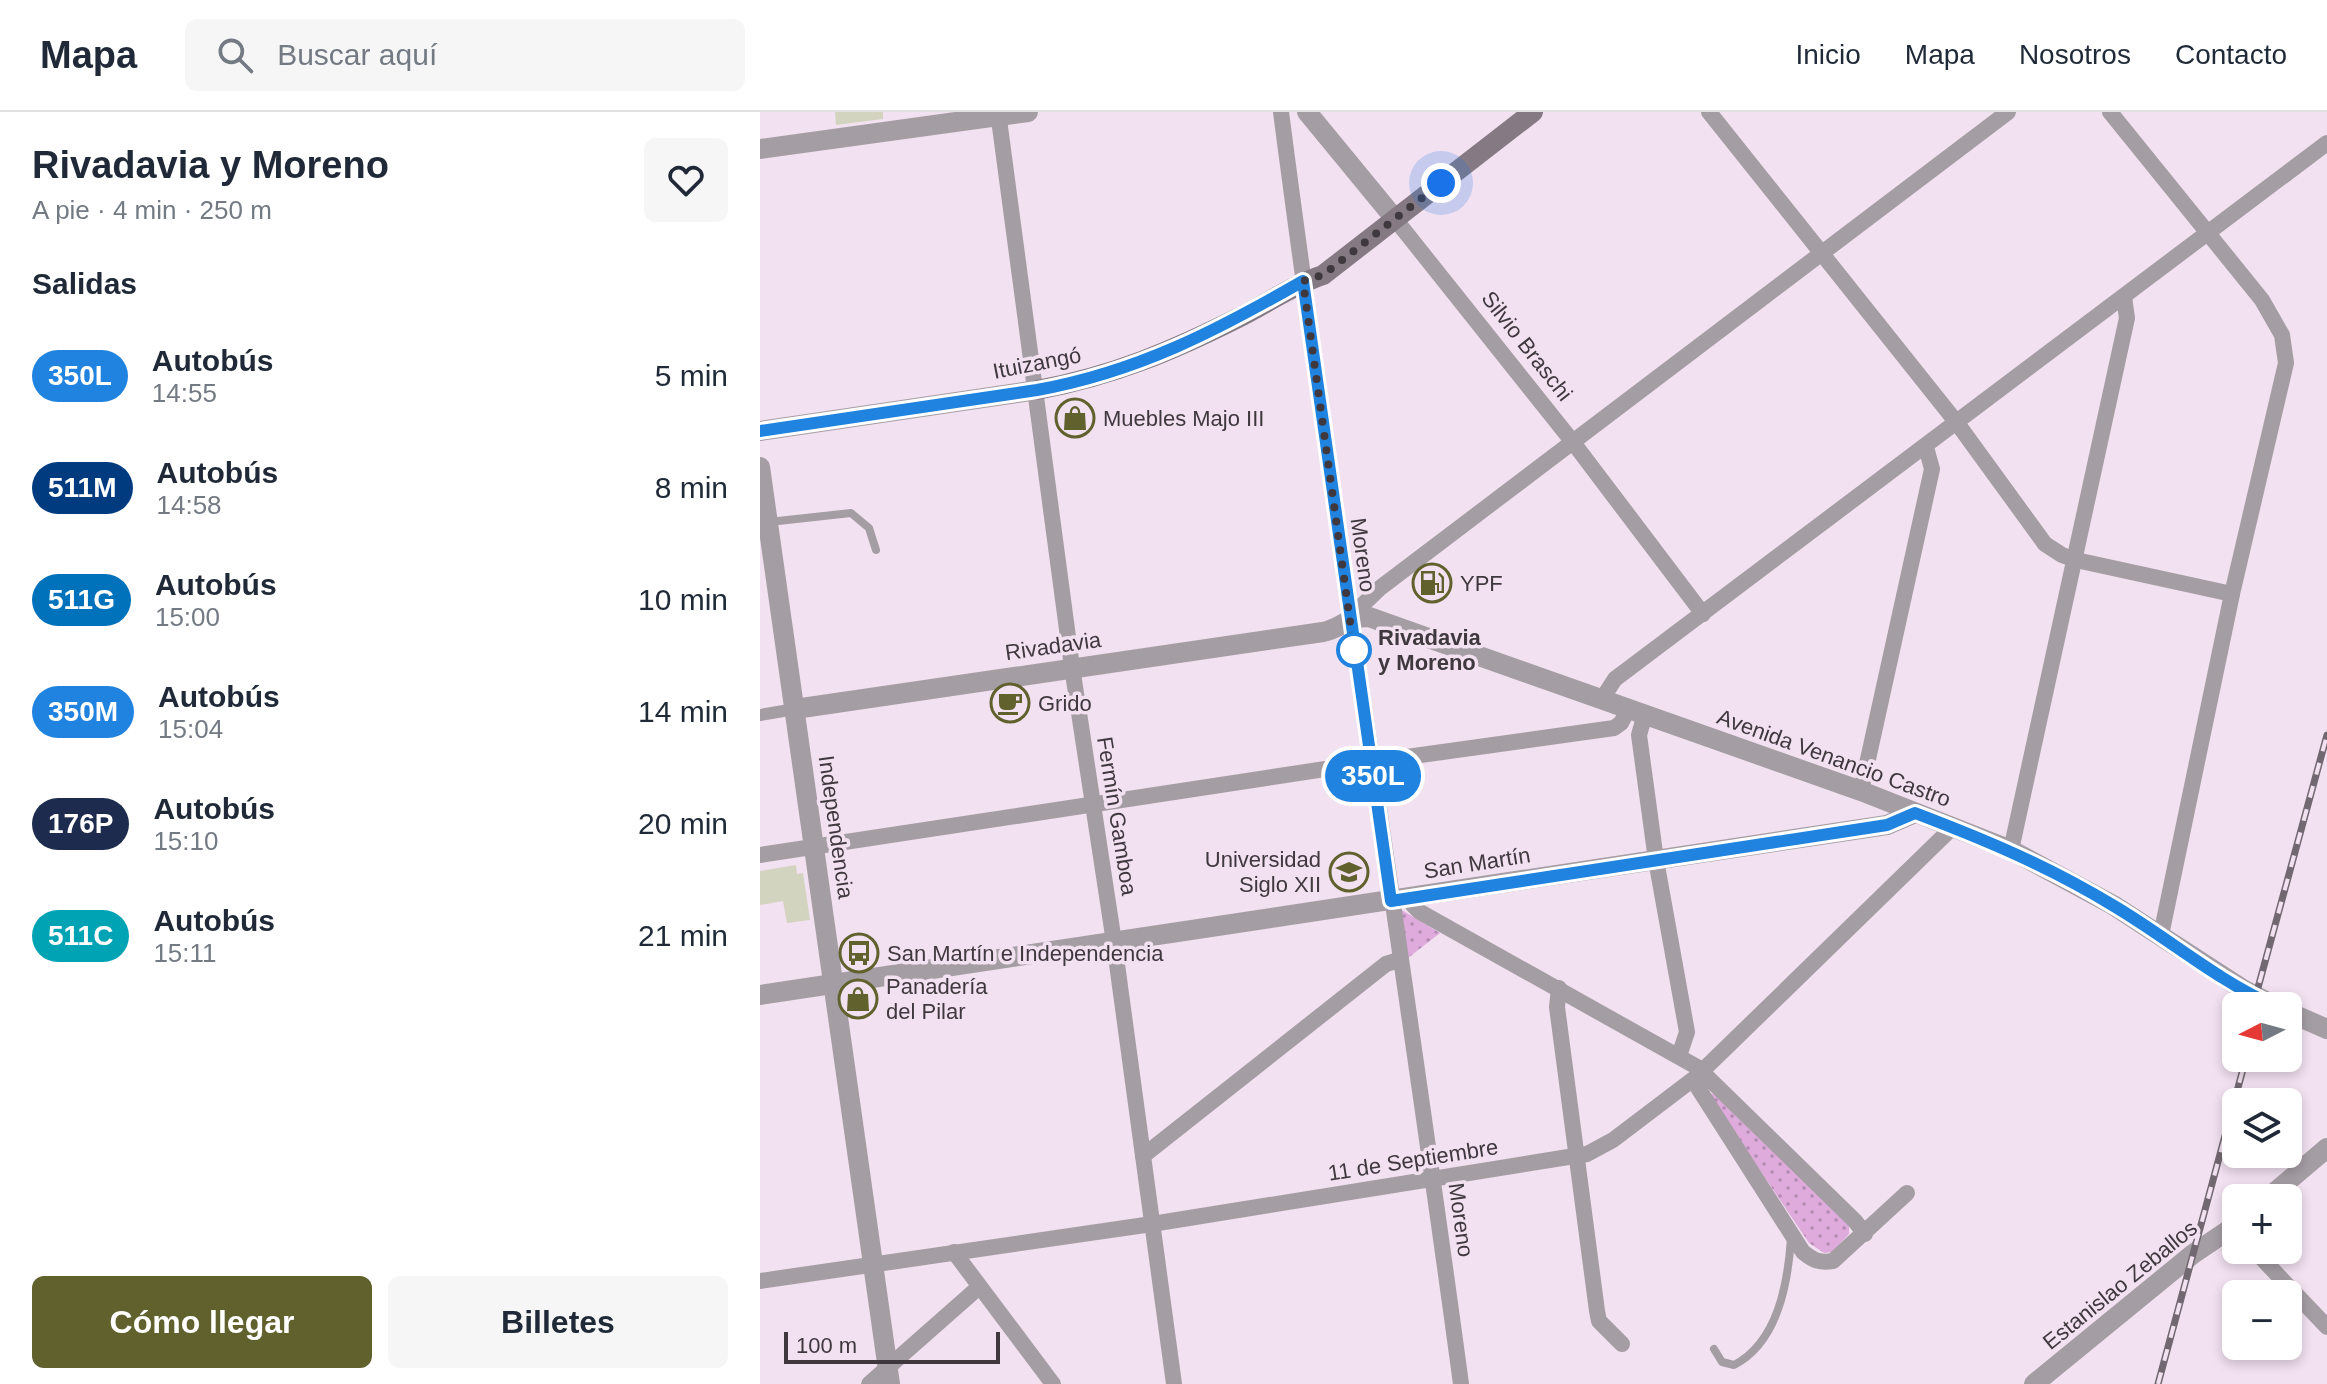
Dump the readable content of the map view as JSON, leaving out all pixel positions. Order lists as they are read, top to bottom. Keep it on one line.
{"streets":{"main road":["Ituizangó"],"street":["Silvio Braschi","Moreno","Rivadavia","Avenida Venancio Castro","Fermín Gamboa","Independencia","San Martín","11 de Septiembre","Estanislao Zeballos"]},"crossings":[["Silvio Braschi","Ituizangó"],["Ituizangó","Moreno"],["Ituizangó","Fermín Gamboa"],["Moreno","Rivadavia"],["Moreno","Avenida Venancio Castro"],["Moreno","San Martín"],["Moreno","11 de Septiembre"],["Rivadavia","Avenida Venancio Castro"],["Rivadavia","Fermín Gamboa"],["Rivadavia","Independencia"],["Avenida Venancio Castro","San Martín"],["Avenida Venancio Castro","11 de Septiembre"],["Fermín Gamboa","San Martín"],["Fermín Gamboa","11 de Septiembre"],["Independencia","San Martín"],["Independencia","11 de Septiembre"]],"places":{"shop":["Muebles Majo III","Panadería del Pilar"],"fuel station":["YPF"],"other":["Rivadavia y Moreno"],"cafe":["Grido"],"school or university":["Universidad Siglo XII"],"bus stop":["San Martín e Independencia"]},"lines":["bus line 350L"],"scale_bar":"100 m","north":"left","page":{"header":"Mapa","search":"Buscar aquí","nav":["Inicio","Mapa","Nosotros","Contacto"],"heading":[["Rivadavia y Moreno","A pie · 4 min · 250 m"],"Salidas"],"on_map":"350L","list":[{"mark":"350L","name":"Autobús","note":"14:55","value":"5 min"},{"mark":"511M","name":"Autobús","note":"14:58","value":"8 min"},{"mark":"511G","name":"Autobús","note":"15:00","value":"10 min"},{"mark":"350M","name":"Autobús","note":"15:04","value":"14 min"},{"mark":"176P","name":"Autobús","note":"15:10","value":"20 min"},{"mark":"511C","name":"Autobús","note":"15:11","value":"21 min"}],"map_buttons":["+","−"],"buttons":["Cómo llegar","Billetes"],"scale":"100 m"}}
